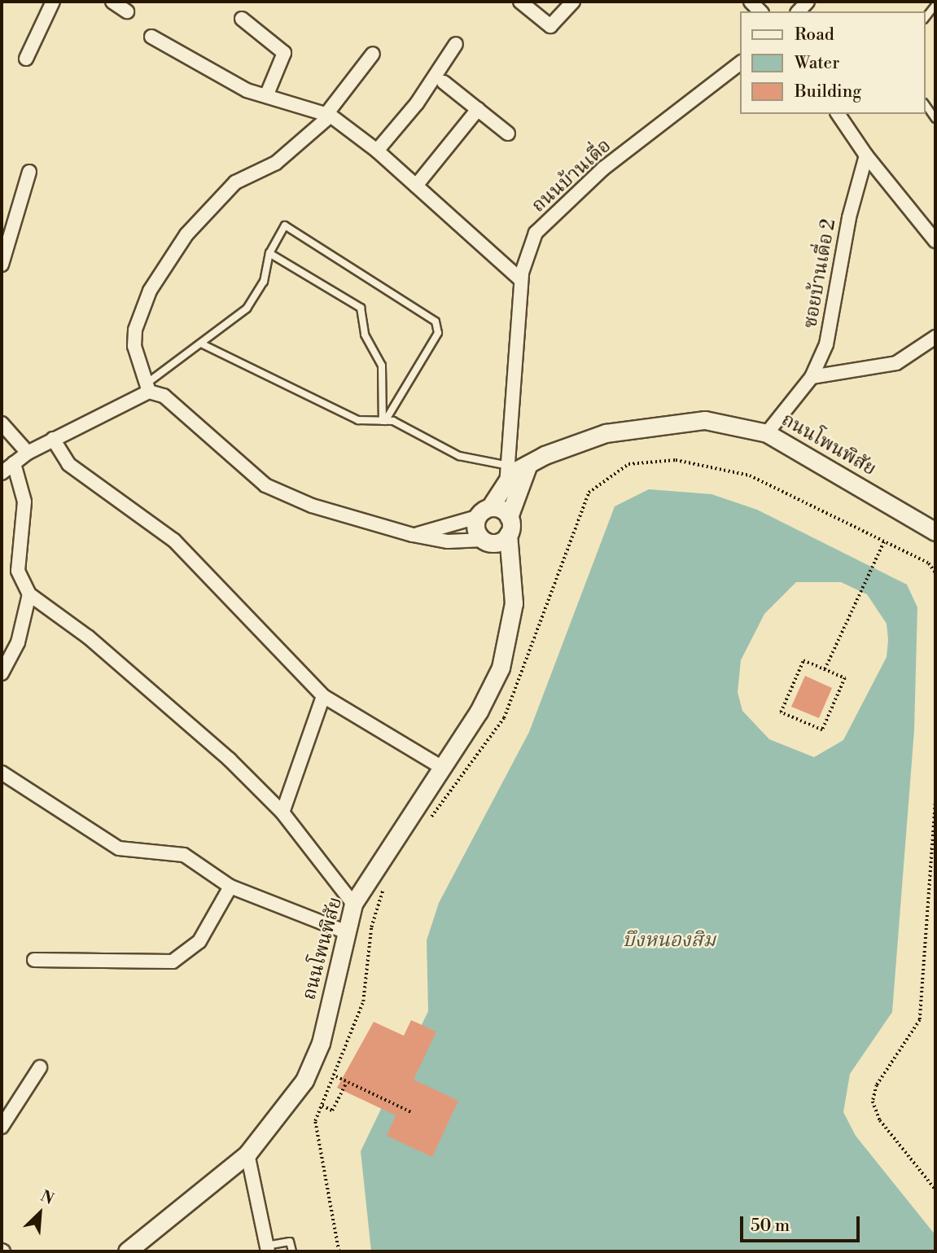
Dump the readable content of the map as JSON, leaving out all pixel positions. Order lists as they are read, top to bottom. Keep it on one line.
{"streets":{"street":["ถนนบ้านเดื่อ","ซอยบ้านเดื่อ 2","ถนนโพนพิสัย"]},"crossings":[["ถนนบ้านเดื่อ","ถนนโพนพิสัย"],["ซอยบ้านเดื่อ 2","ถนนโพนพิสัย"]],"water":["บึงหนองสิม"],"legend":["Road","Water","Building"],"scale_bar":"50 m","north":"top right"}
